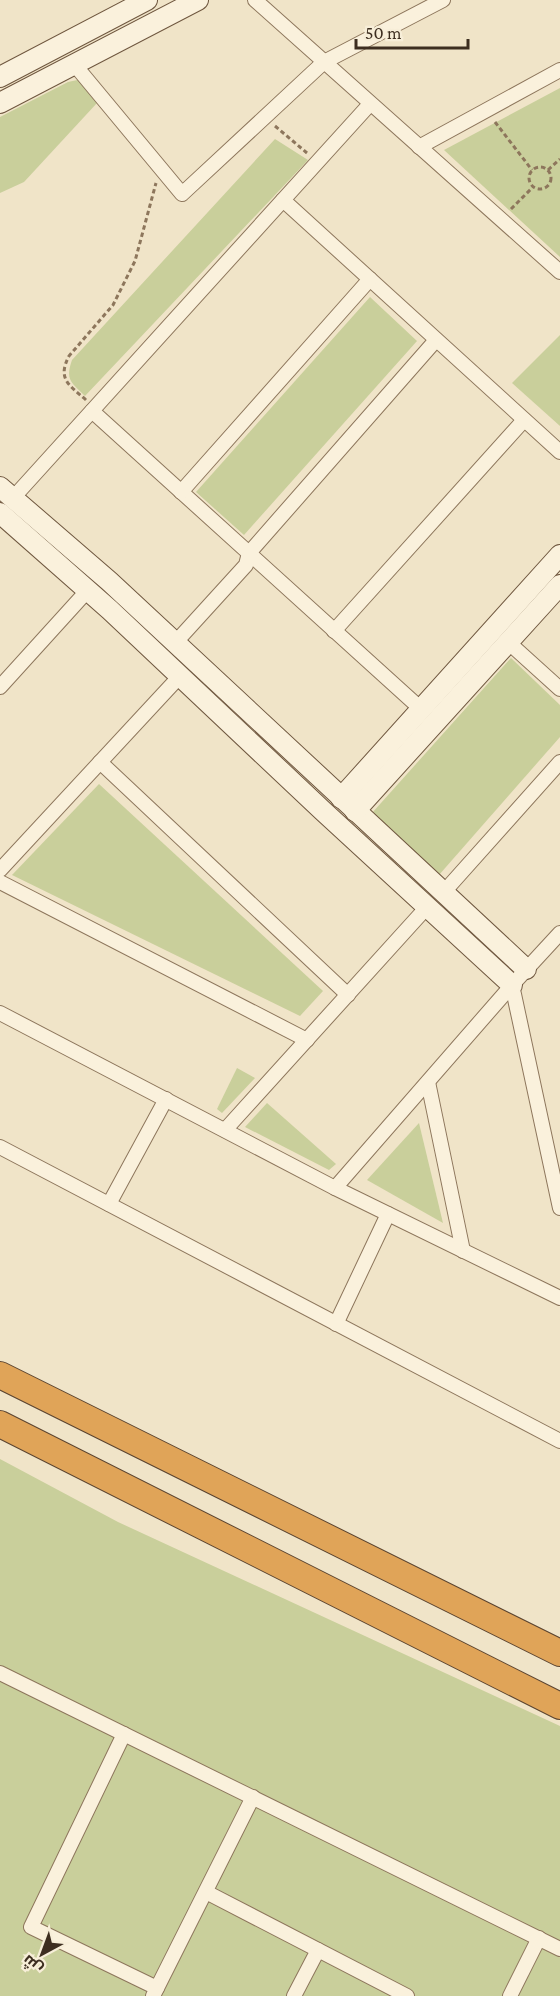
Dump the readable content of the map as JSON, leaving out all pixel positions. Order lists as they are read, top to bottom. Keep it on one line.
{"scale_bar":"50 m","north":"bottom left"}
